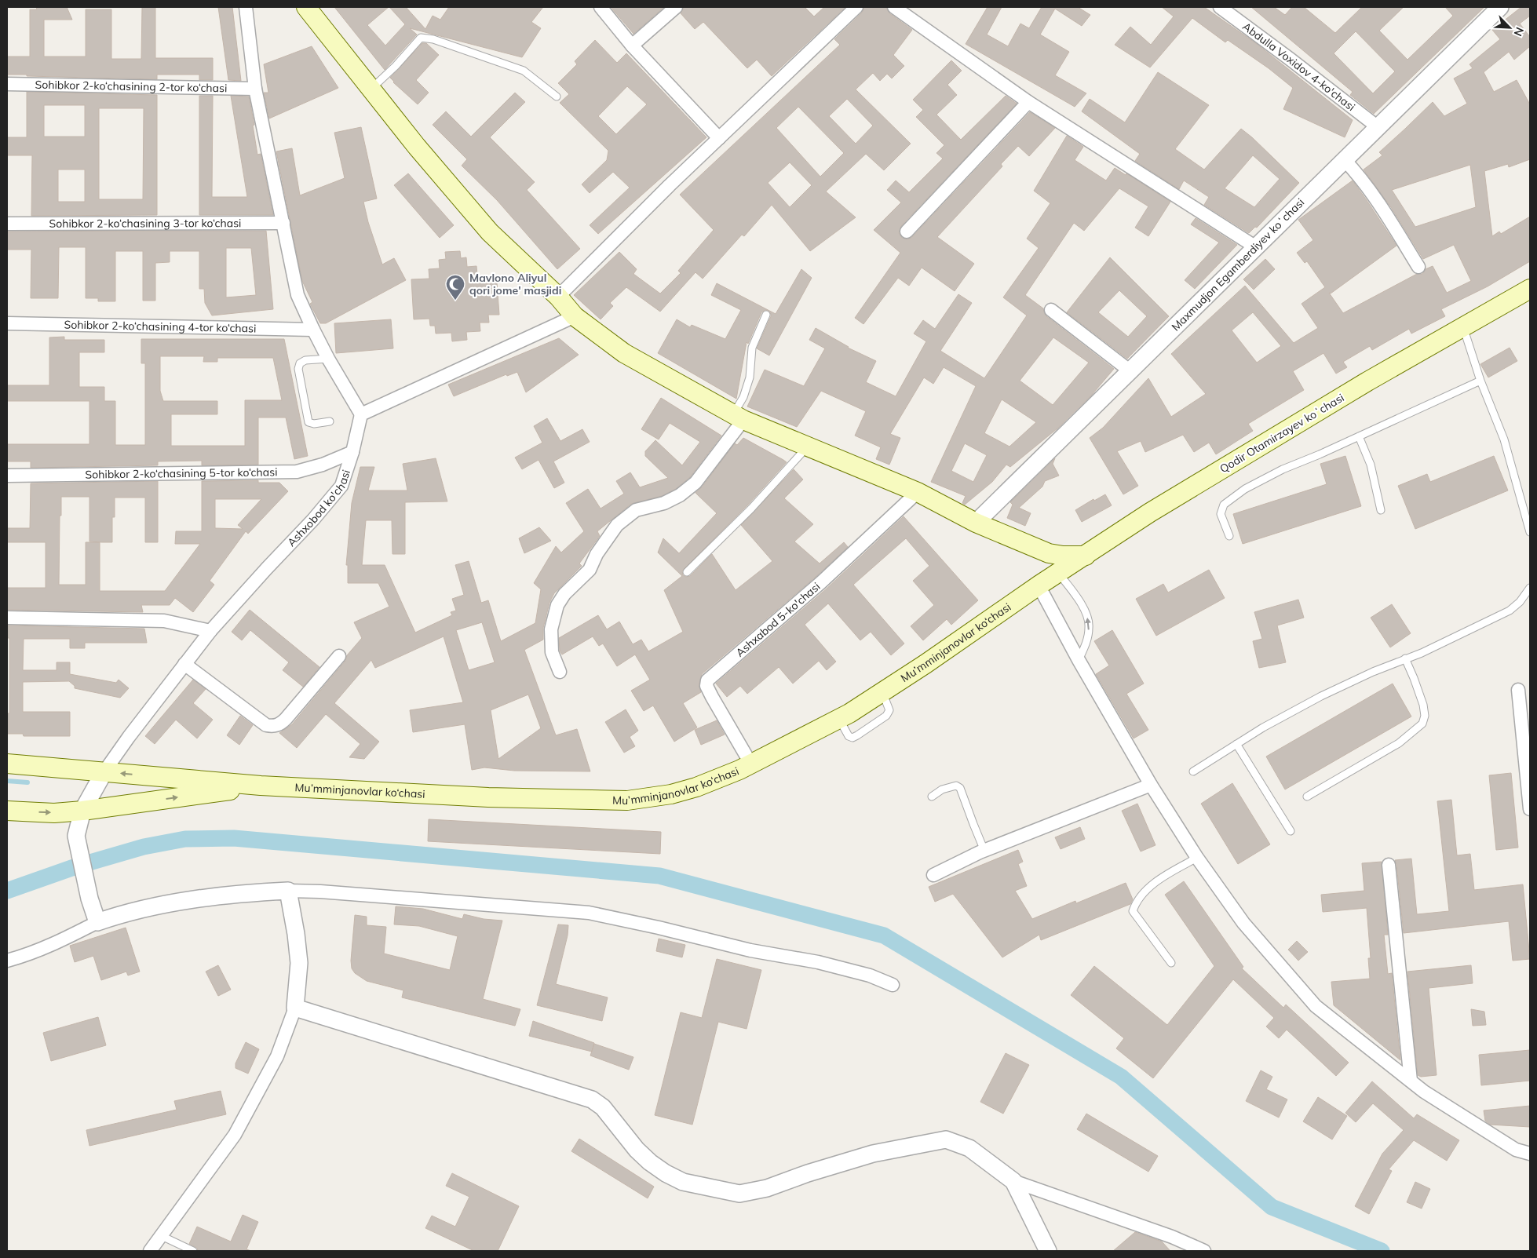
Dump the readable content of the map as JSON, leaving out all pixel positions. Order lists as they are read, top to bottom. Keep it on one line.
{"streets":{"main road":["Qodir Otamirzayev koʻchasi","Mu’mminjanovlar ko‘chasi"],"street":["Abdulla Voxidov 4-ko'chasi","Sohibkor 2-ko‘chasining 2-tor ko‘chasi","Sohibkor 2-ko‘chasining 3-tor ko‘chasi","Maxmudjon Egamberdiyev koʻchasi","Sohibkor 2-ko‘chasining 4-tor ko‘chasi","Sohibkor 2-ko‘chasining 5-tor ko‘chasi","Ashxobod ko'chasi","Ashxabod 5-ko'chasi"]},"crossings":[["Abdulla Voxidov 4-ko'chasi","Maxmudjon Egamberdiyev koʻchasi"],["Qodir Otamirzayev koʻchasi","Mu’mminjanovlar ko‘chasi"],["Sohibkor 2-ko‘chasining 5-tor ko‘chasi","Ashxobod ko'chasi"],["Ashxobod ko'chasi","Mu’mminjanovlar ko‘chasi"],["Ashxabod 5-ko'chasi","Mu’mminjanovlar ko‘chasi"]],"places":{"mosque":["Mavlono Aliyul qori jome' masjidi"]},"north":"bottom right"}
